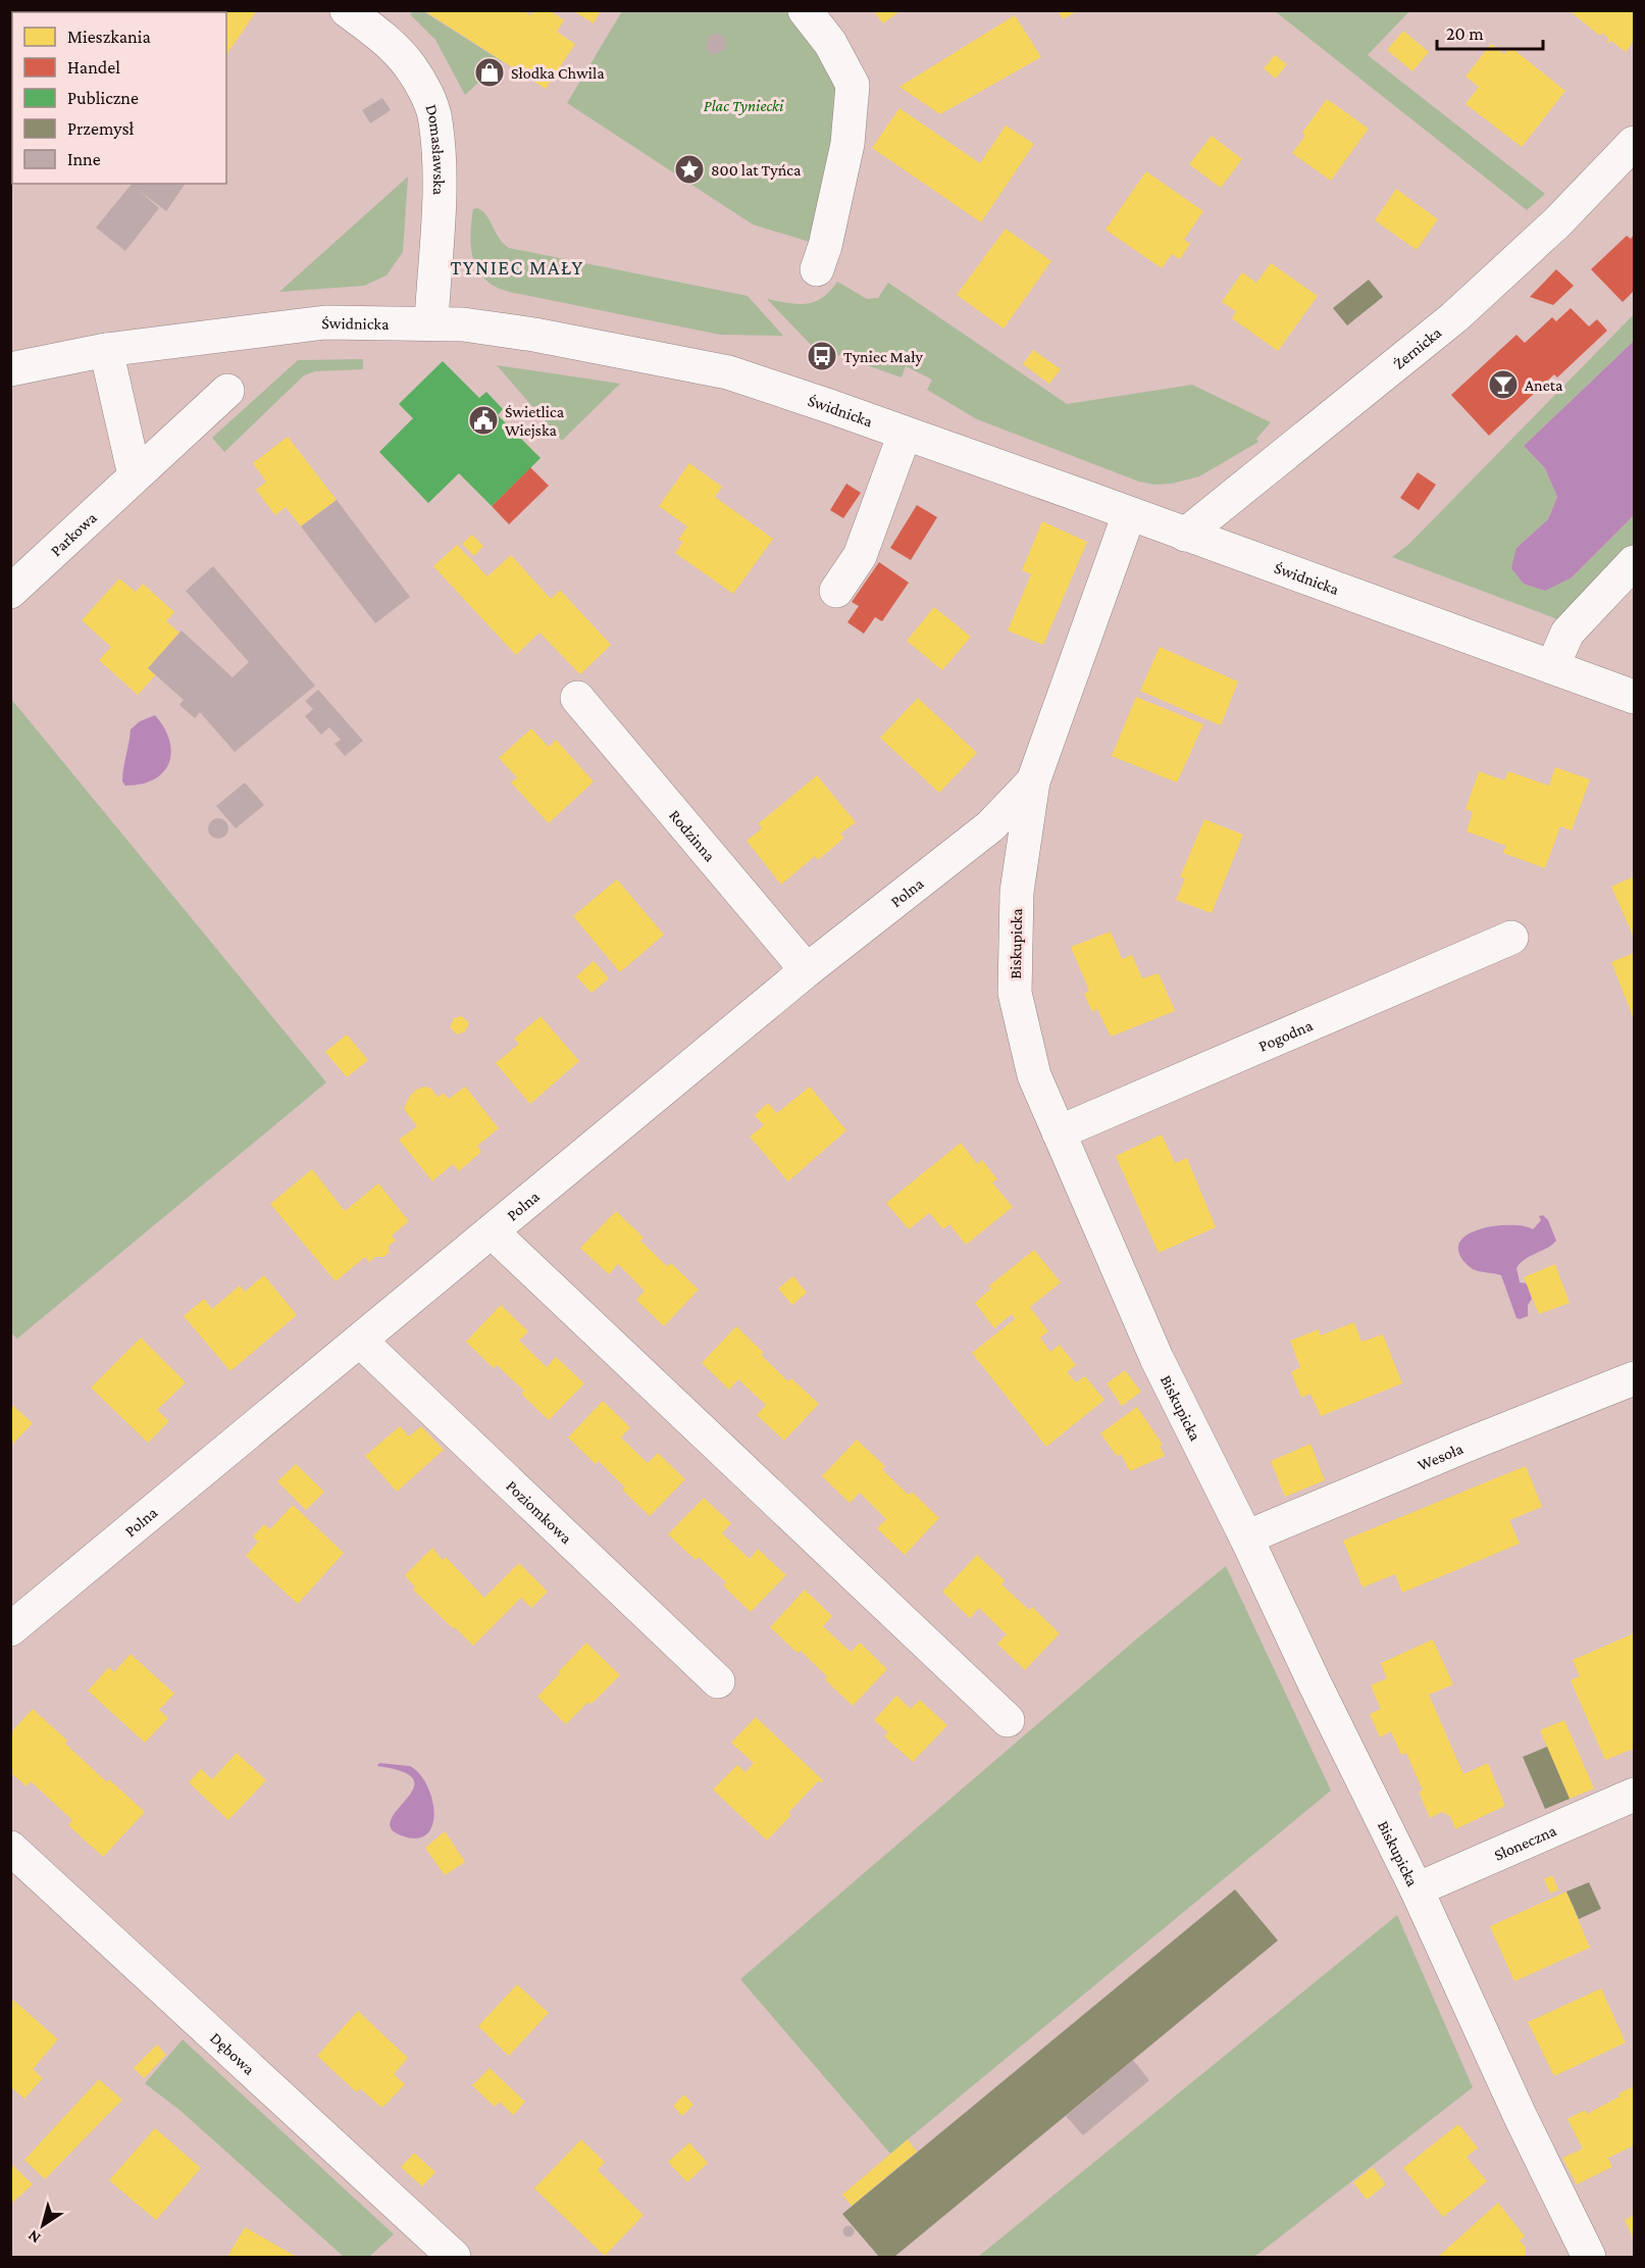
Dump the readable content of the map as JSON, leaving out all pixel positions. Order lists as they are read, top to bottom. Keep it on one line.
{"streets":{"street":["Domasławska","Świdnicka","Żernicka","Parkowa","Rodzinna","Polna","Biskupicka","Pogodna","Wesoła","Poziomkowa","Słoneczna","Dębowa"]},"crossings":[["Domasławska","Świdnicka"],["Świdnicka","Żernicka"],["Świdnicka","Biskupicka"],["Rodzinna","Polna"],["Polna","Biskupicka"],["Polna","Poziomkowa"],["Biskupicka","Pogodna"],["Biskupicka","Wesoła"],["Biskupicka","Słoneczna"]],"districts":["TYNIEC MAŁY"],"parks":["Plac Tyniecki"],"places":{"shop":["Słodka Chwila"],"place":["800 lat Tyńca"],"bus stop":["Tyniec Mały"],"bar":["Aneta"],"public building":["Świetlica Wiejska"]},"legend":["Mieszkania","Handel","Publiczne","Przemysł","Inne"],"scale_bar":"20 m","north":"bottom left"}
